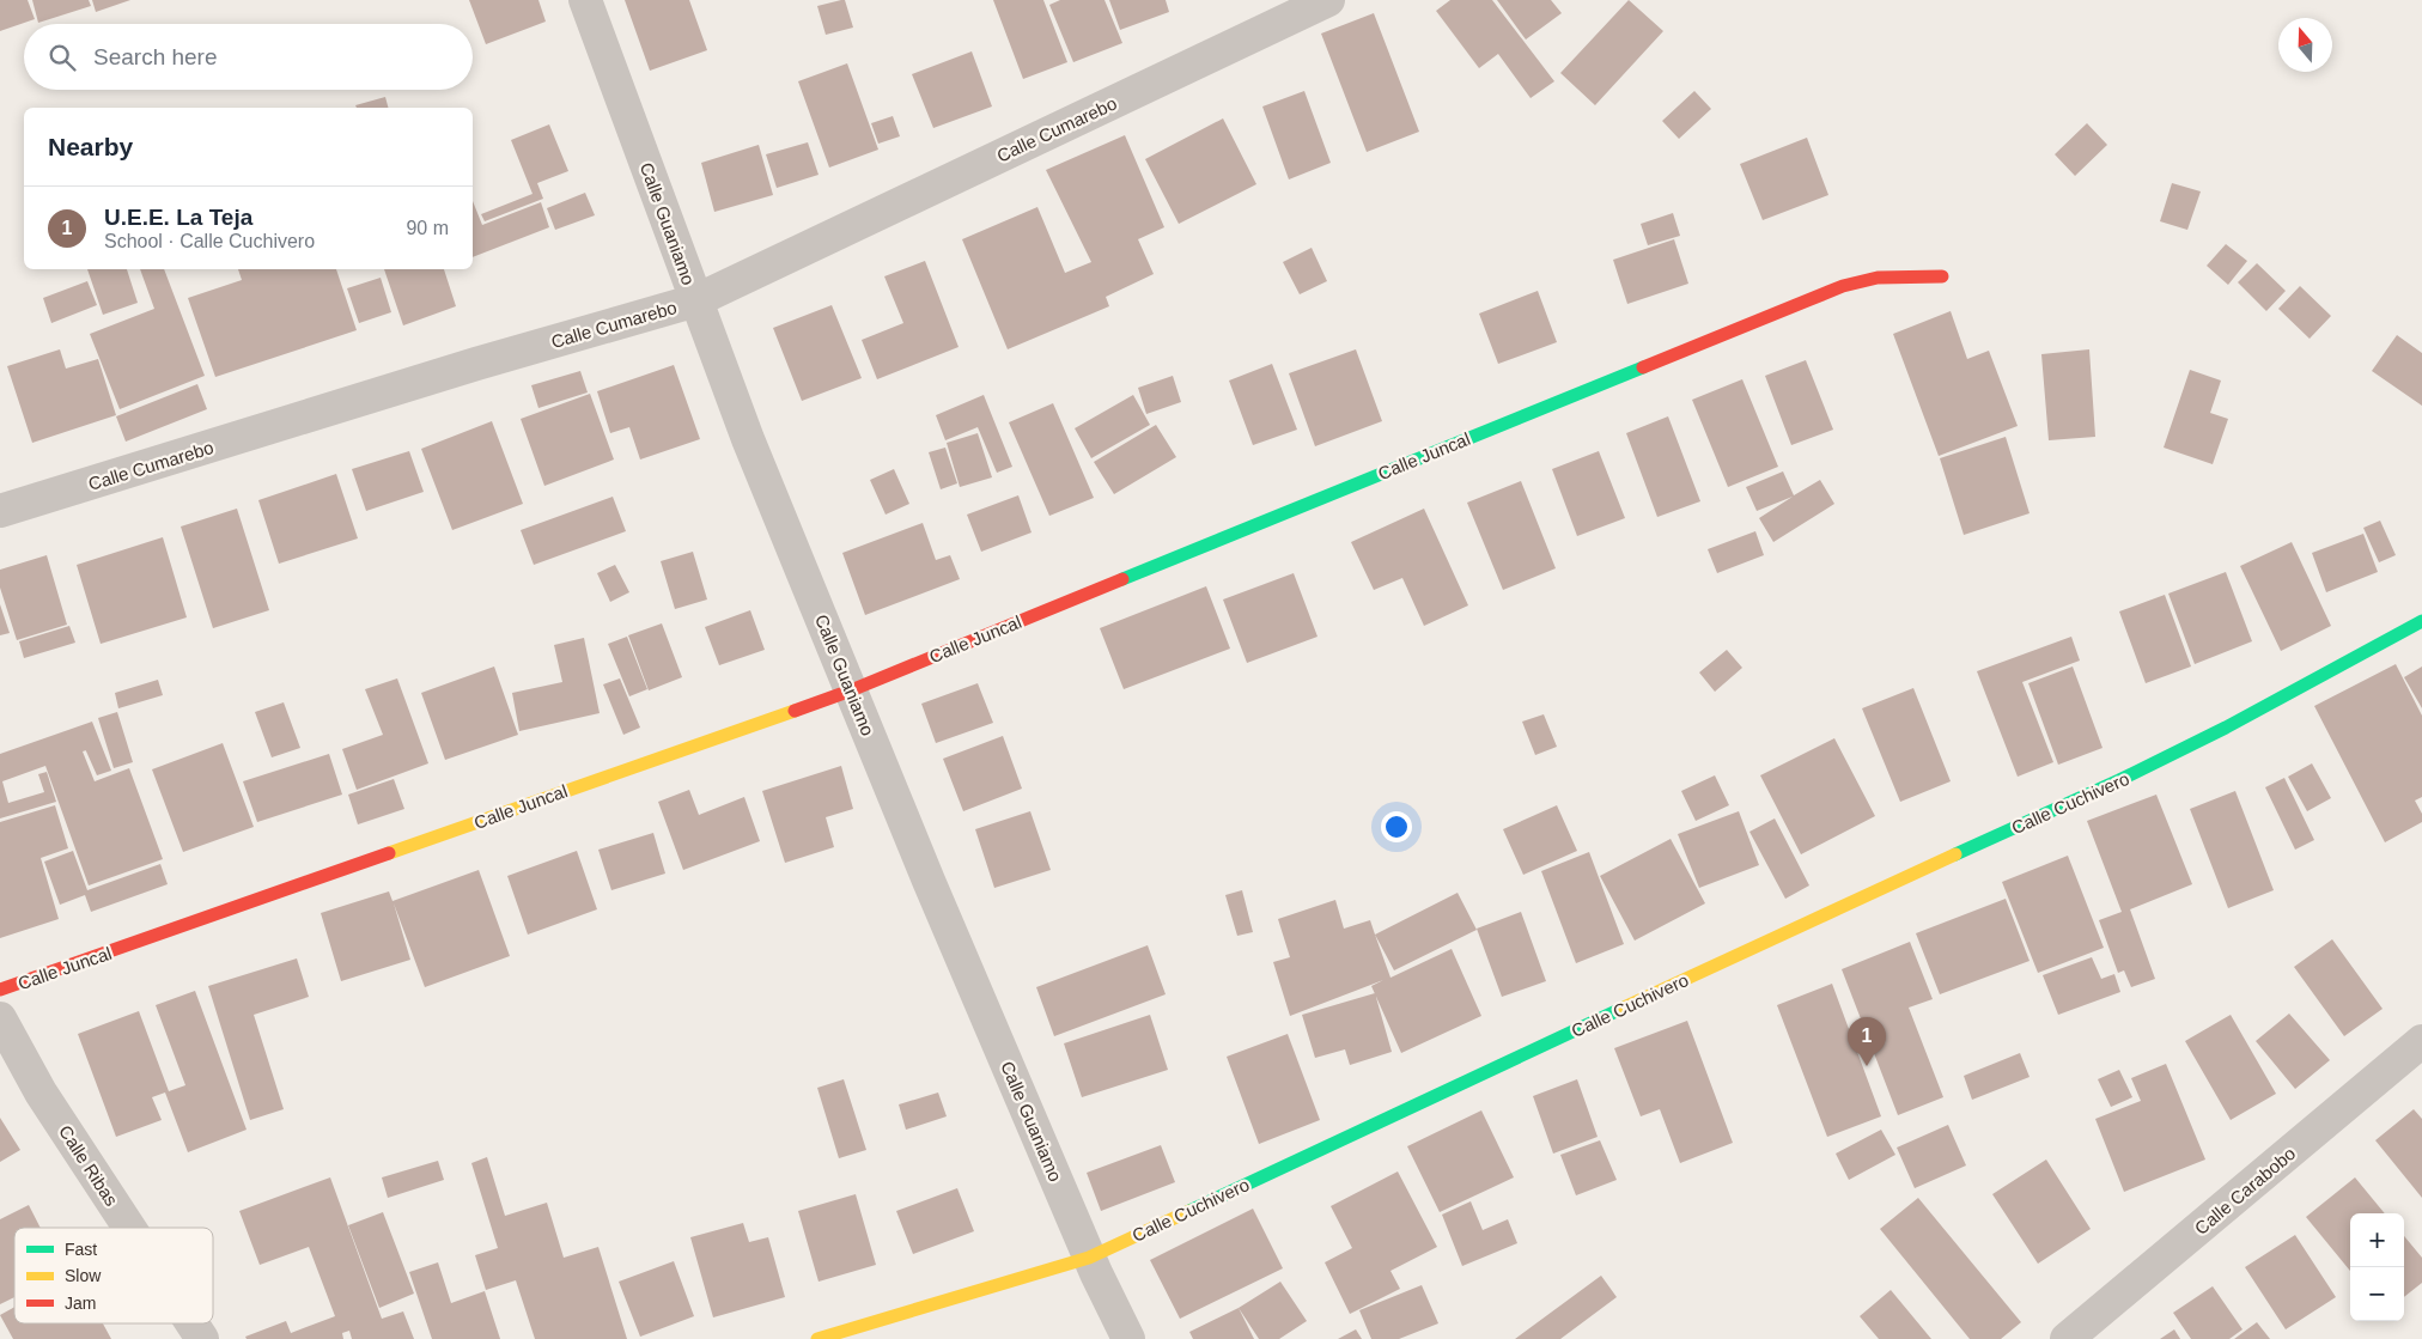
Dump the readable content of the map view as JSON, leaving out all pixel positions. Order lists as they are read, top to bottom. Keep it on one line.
{"streets":{"street":["Calle Cumarebo","Calle Guaniamo","Calle Juncal","Calle Cuchivero","Calle Ribas","Calle Carabobo"]},"crossings":[["Calle Cumarebo","Calle Guaniamo"],["Calle Guaniamo","Calle Juncal"],["Calle Guaniamo","Calle Cuchivero"]],"legend":["Fast","Slow","Jam"],"north":"top","page":{"search":"Search here","heading":"Nearby","list":[{"mark":"1","name":"U.E.E. La Teja","note":"School · Calle Cuchivero","value":"90 m"}],"pins":"1","map_buttons":["+","−"]}}
